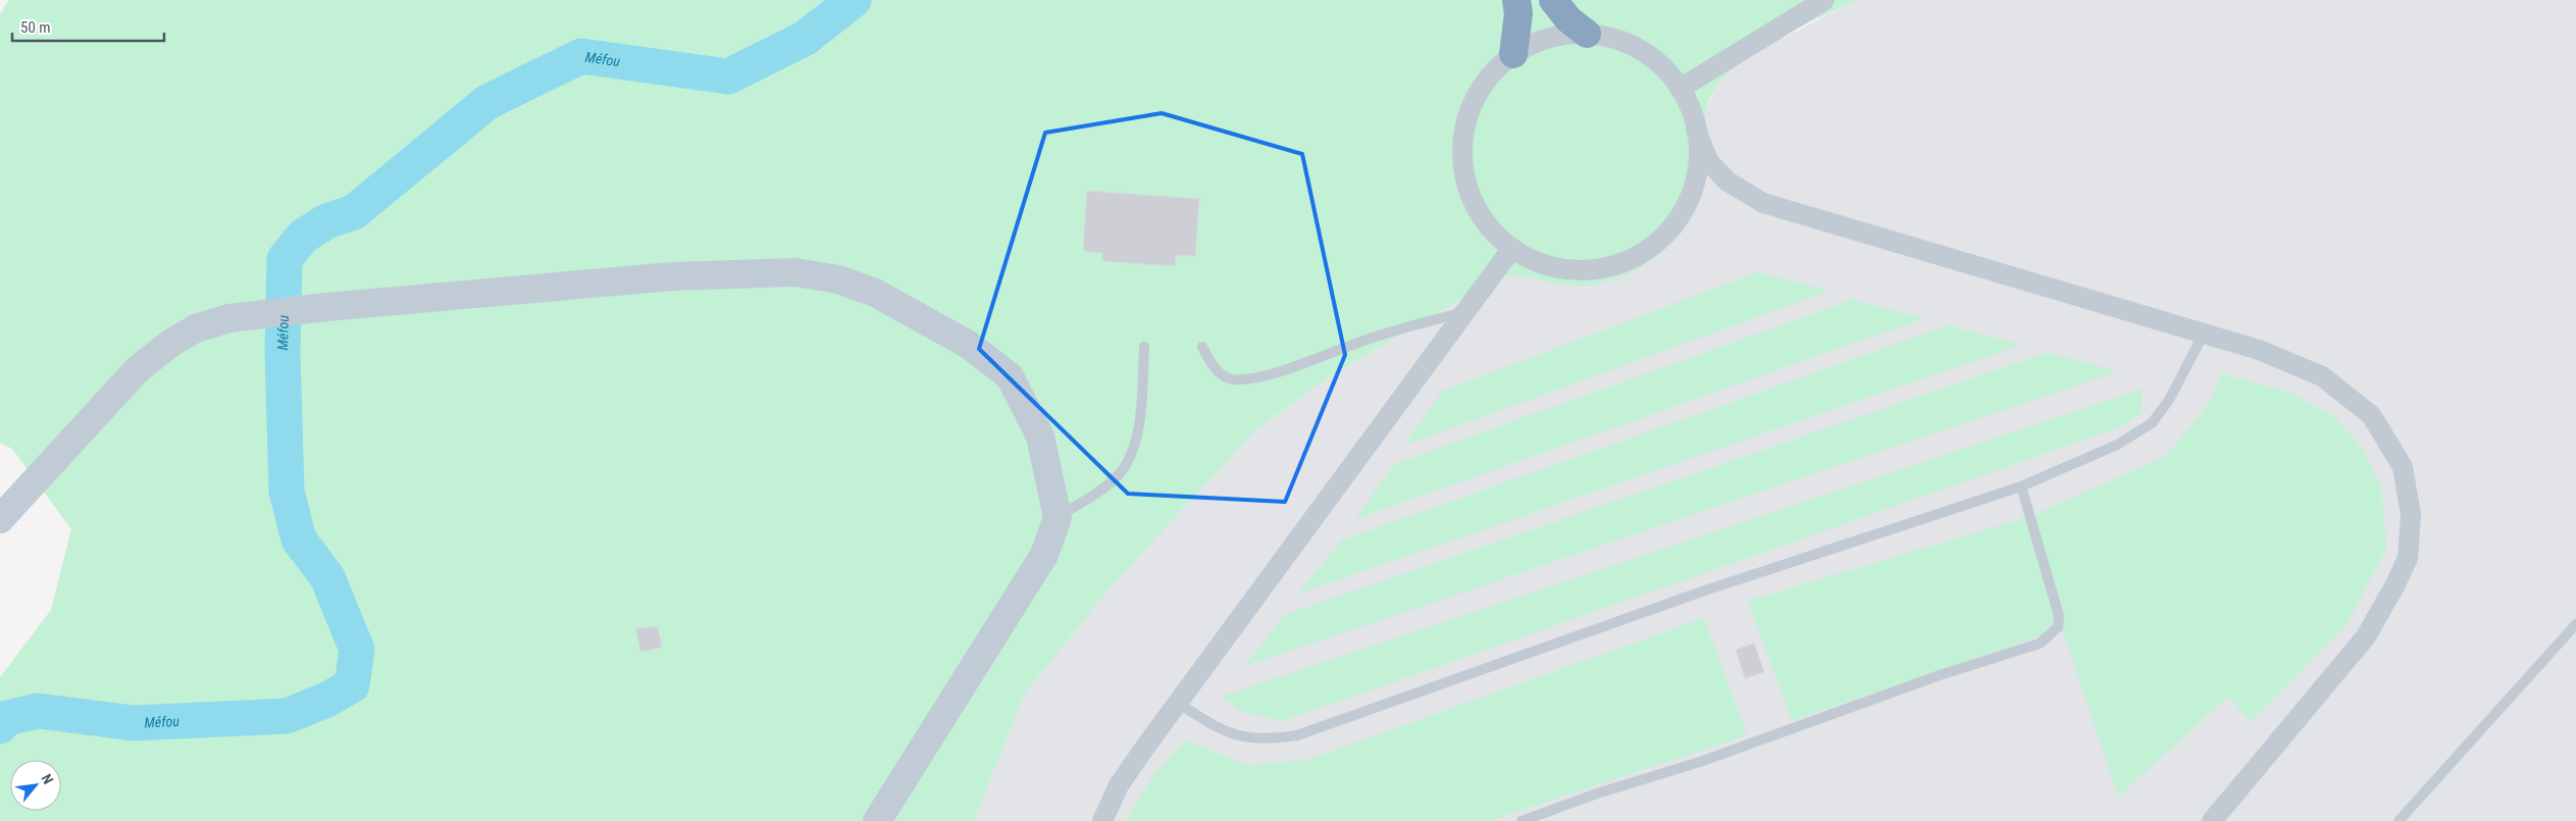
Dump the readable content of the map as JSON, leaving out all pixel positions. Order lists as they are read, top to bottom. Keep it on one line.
{"water":["Méfou"],"scale_bar":"50 m","north":"top right"}
